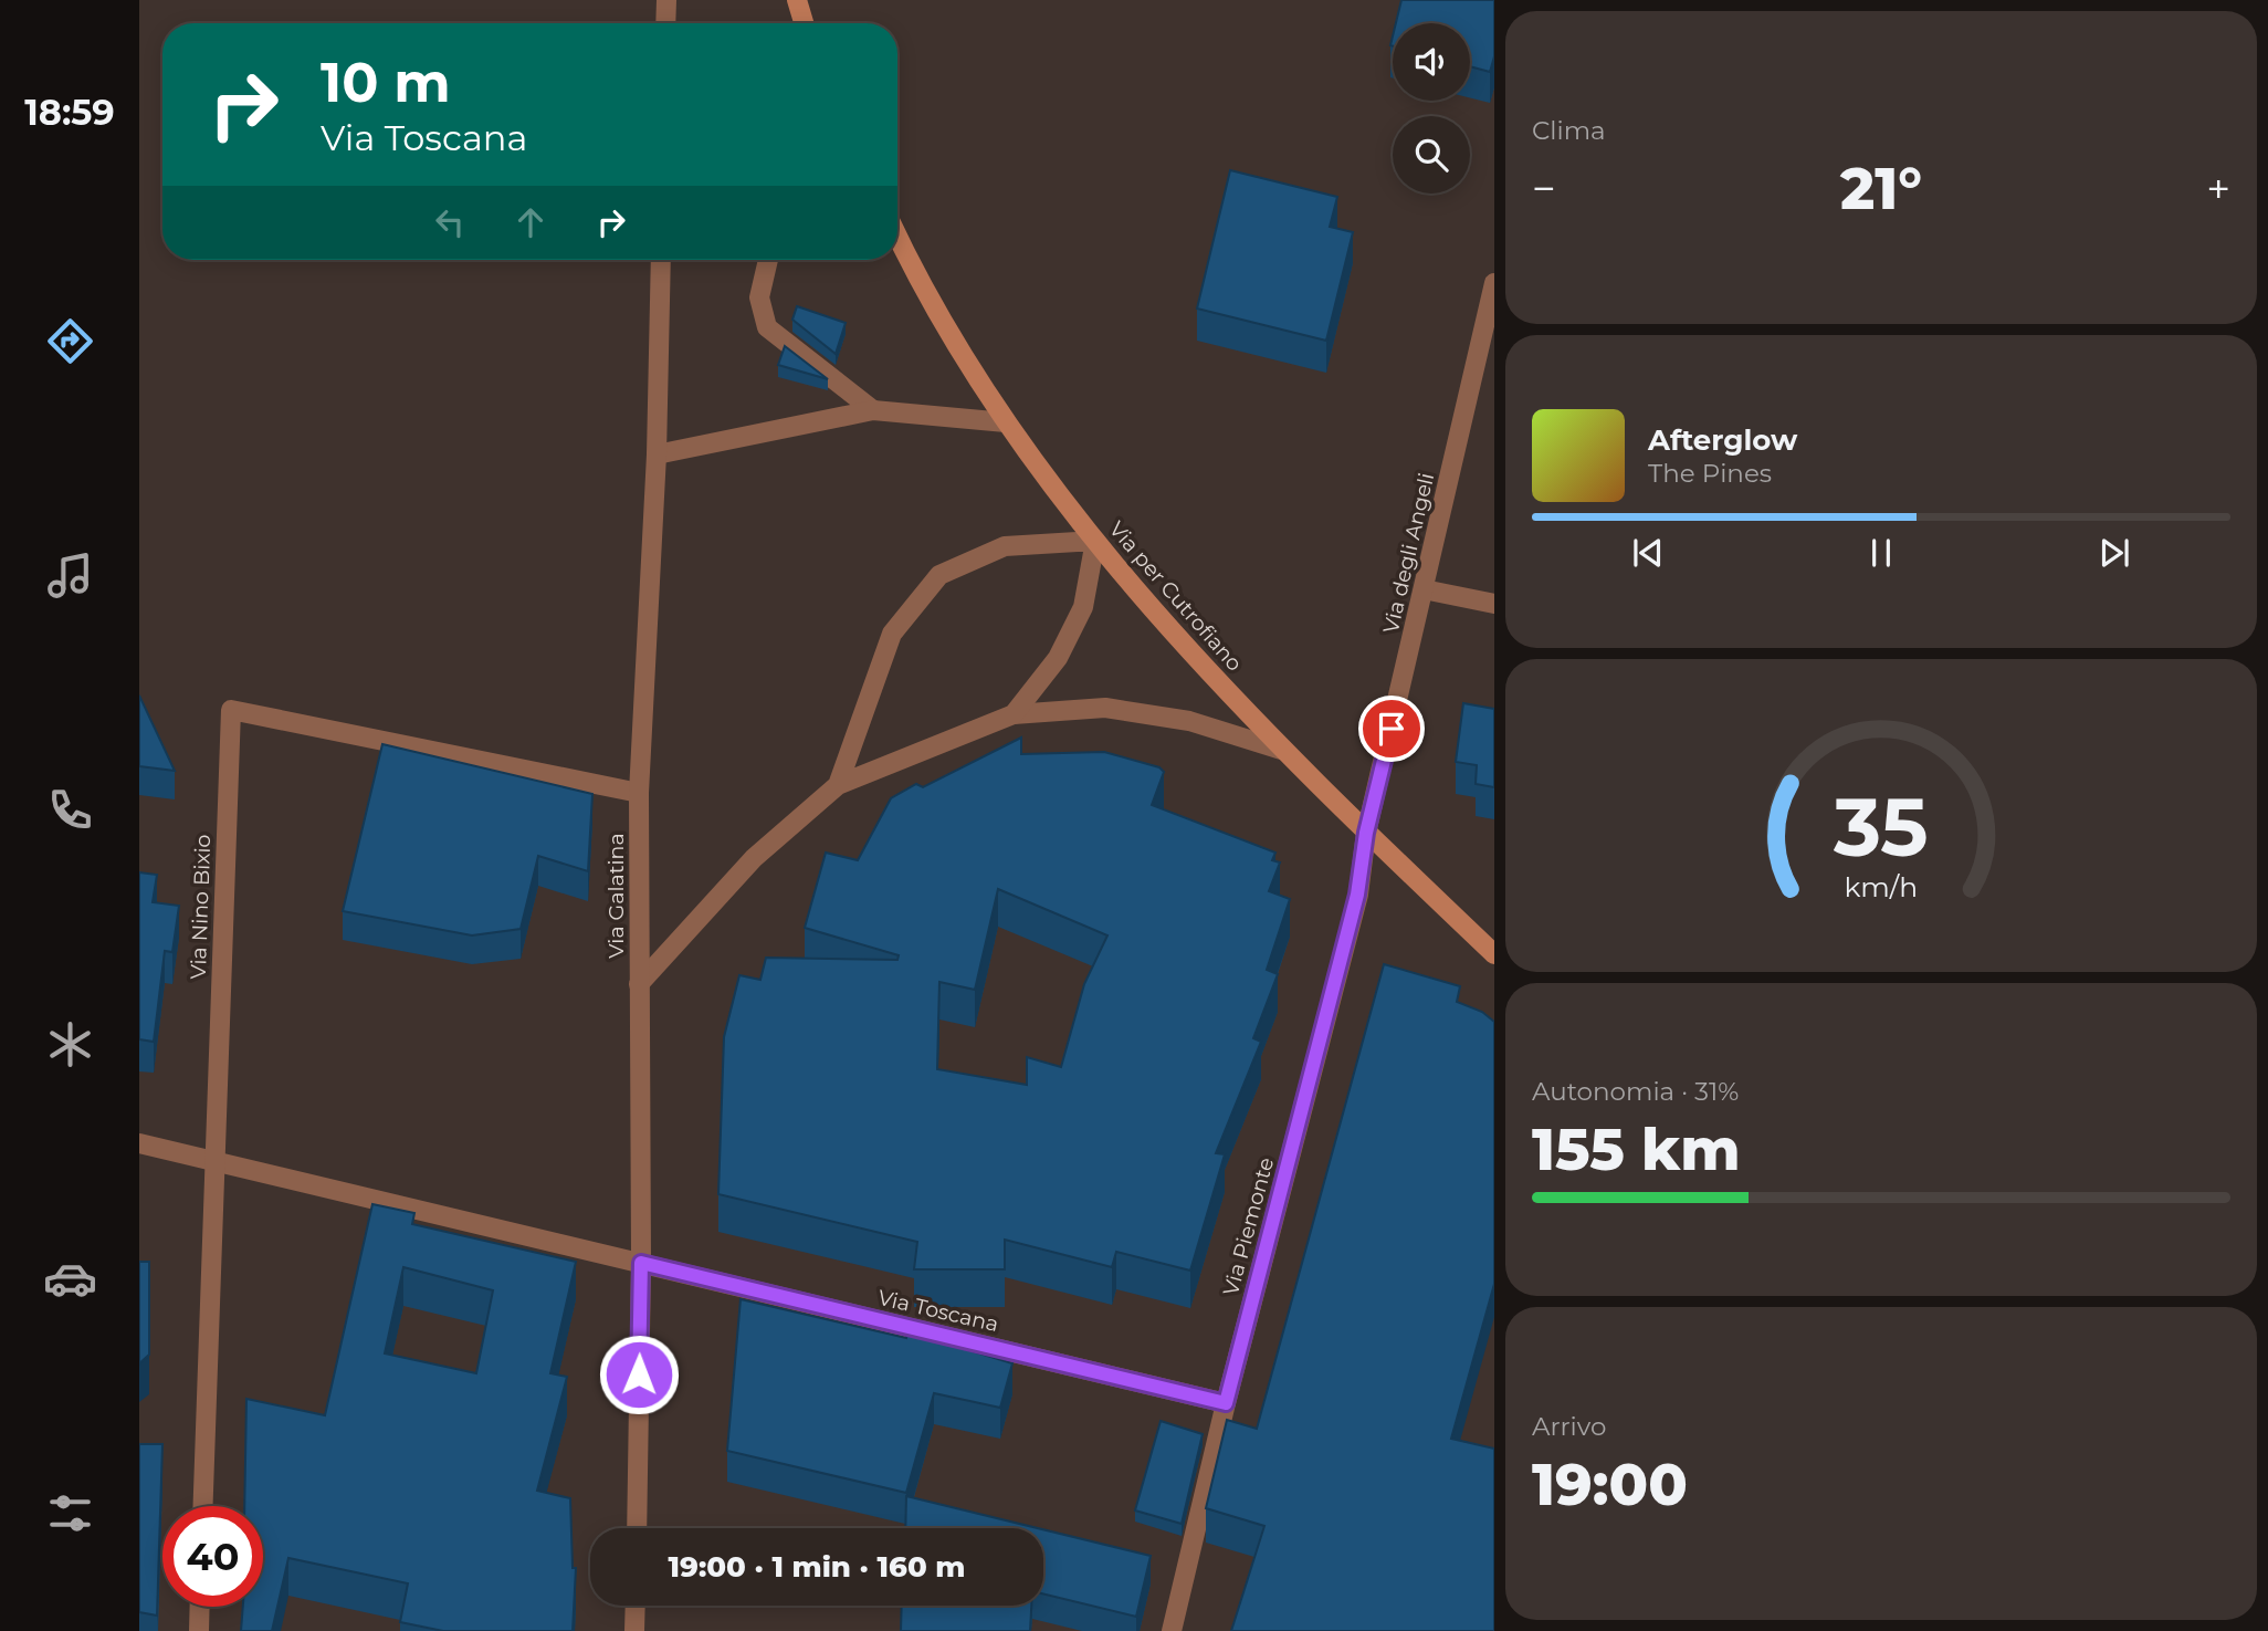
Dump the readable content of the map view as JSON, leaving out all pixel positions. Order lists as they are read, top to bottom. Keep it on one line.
{"streets":{"main road":["Via per Cutrofiano"],"street":["Via degli Angeli","Via Galatina","Via Nino Bixio","Via Piemonte","Via Toscana"]},"crossings":[["Via degli Angeli","Via per Cutrofiano"],["Via degli Angeli","Via Piemonte"],["Via per Cutrofiano","Via Piemonte"],["Via Galatina","Via Nino Bixio"],["Via Galatina","Via Toscana"],["Via Nino Bixio","Via Toscana"],["Via Piemonte","Via Toscana"]],"page":{"tabs":"18:59","tile":["Clima",["Autonomia · 31%","155 km"],["Arrivo","19:00"]],"turn":["10 m","Via Toscana"],"heat":["−","21°","+"],"song":["Afterglow","The Pines"],"limit":"40","trip":"19:00 · 1 min · 160 m","gauge":["35","km/h"]}}
